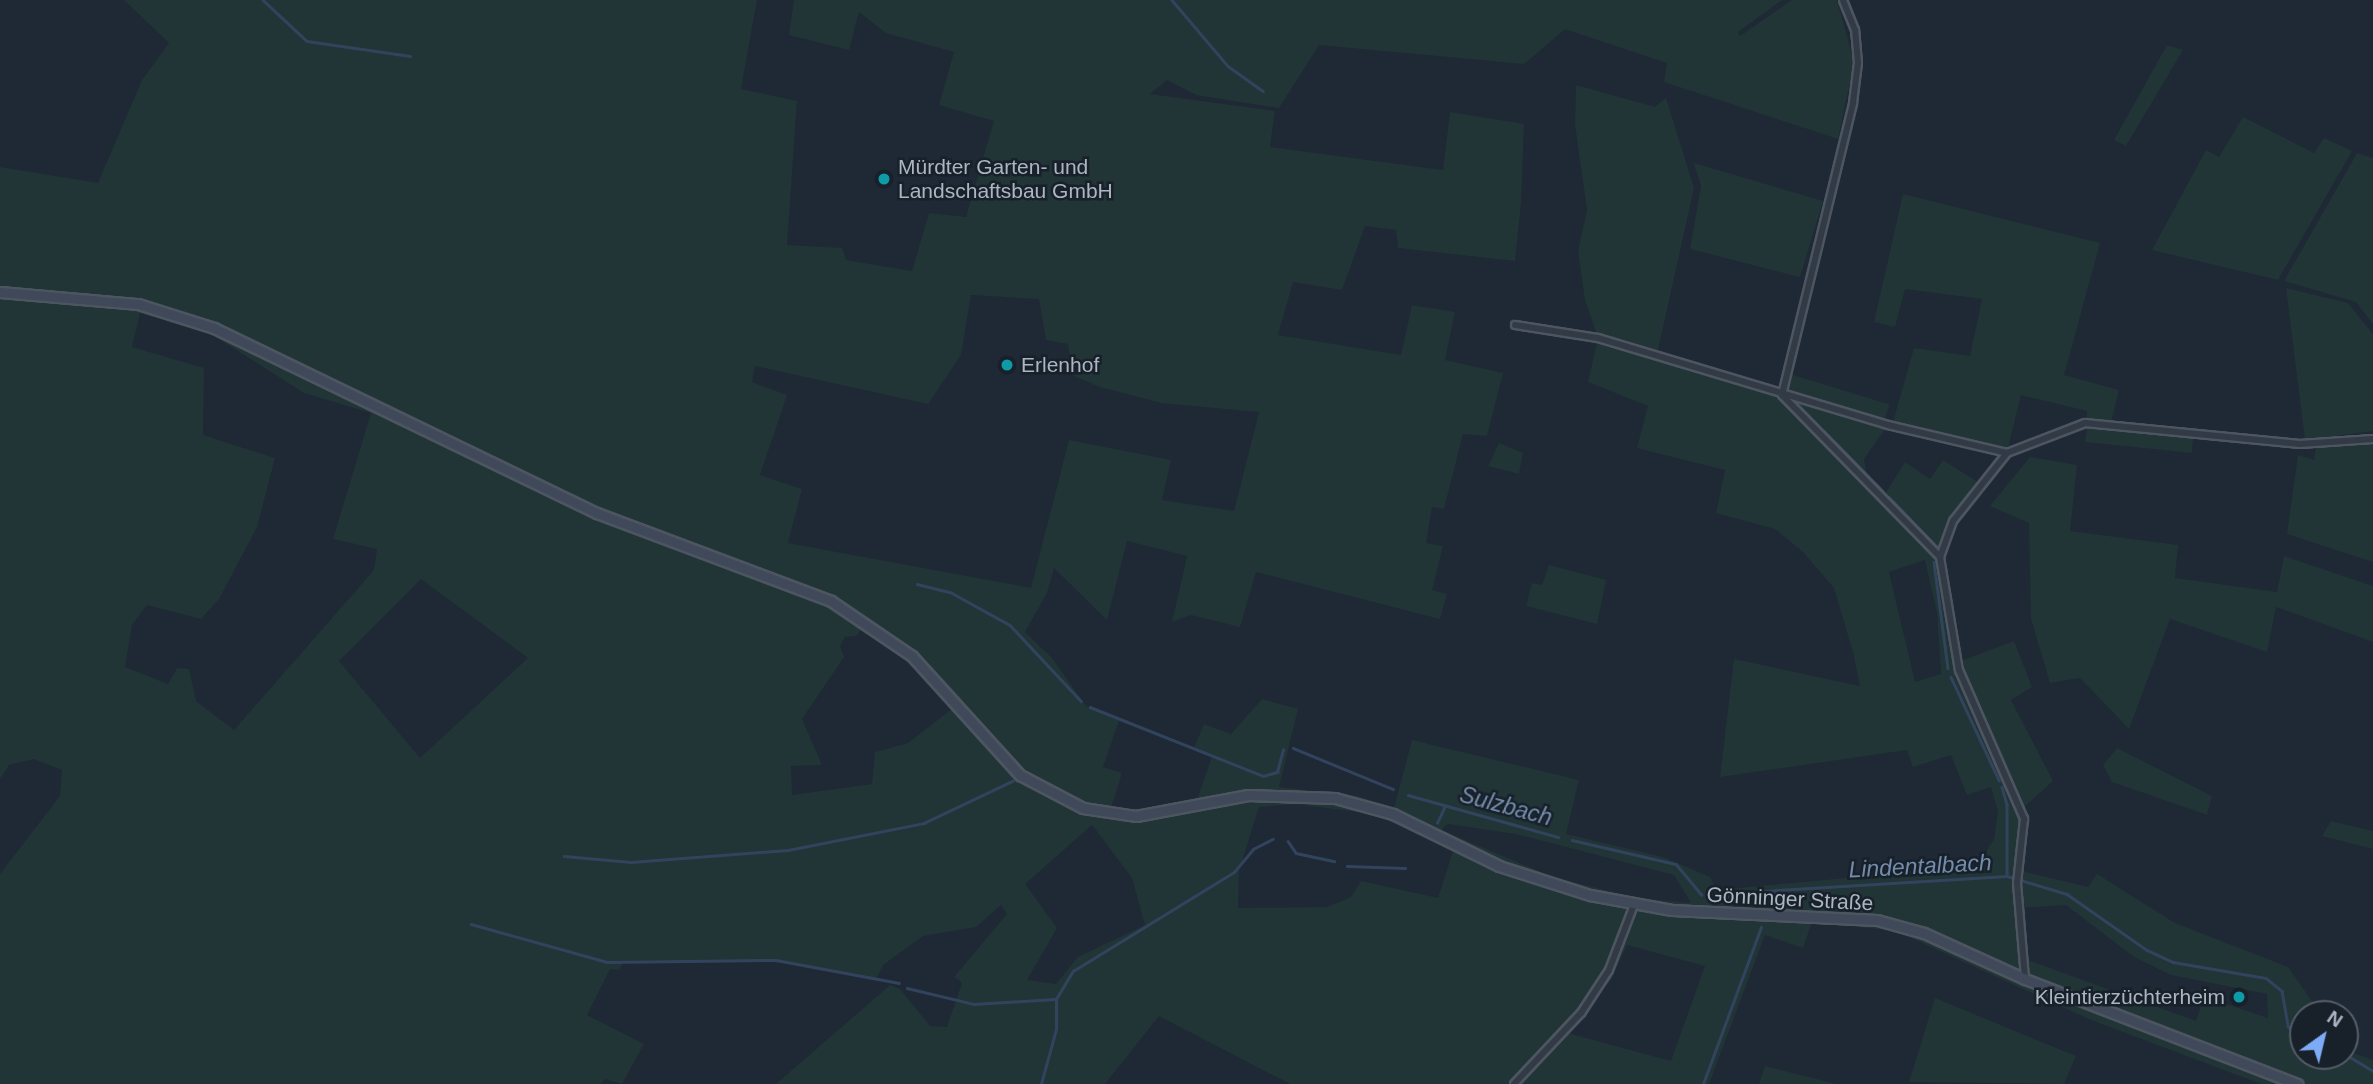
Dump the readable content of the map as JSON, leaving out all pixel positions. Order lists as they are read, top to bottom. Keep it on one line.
{"streets":{"street":["Gönninger Straße"]},"water":["Sulzbach","Lindentalbach"],"places":["Mürdter Garten- und Landschaftsbau GmbH","Erlenhof","Kleintierzüchterheim"],"north":"top right"}
